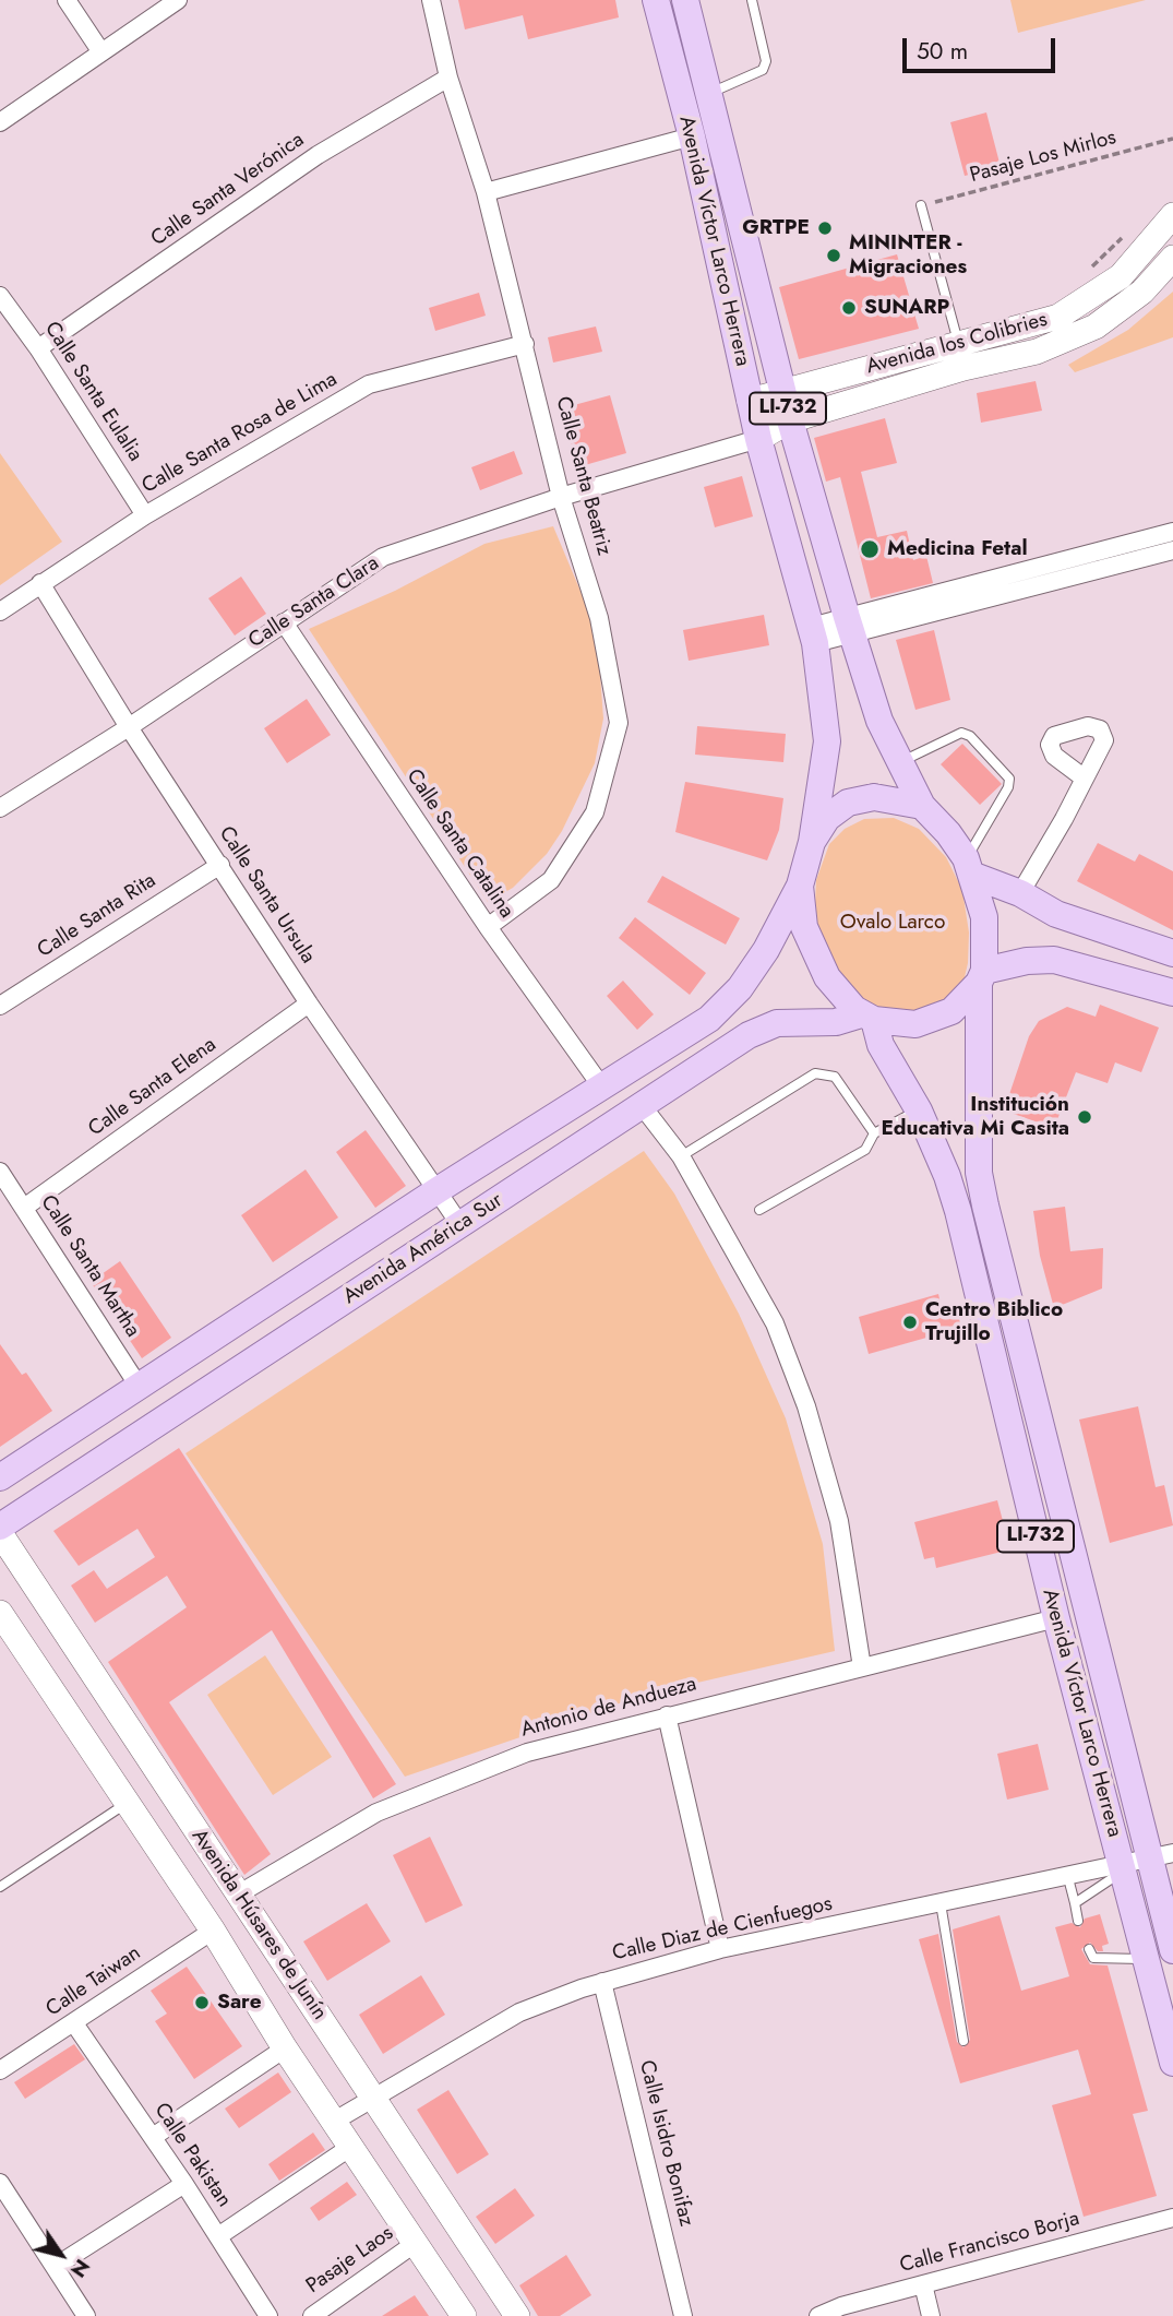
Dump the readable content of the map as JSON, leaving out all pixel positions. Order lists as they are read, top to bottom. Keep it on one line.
{"streets":{"main road":["Avenida Víctor Larco Herrera","LI-732","Avenida América Sur"],"street":["Calle Santa Verónica","Avenida los Colibries","Calle Santa Eulalia","Calle Santa Rosa de Lima","Calle Santa Beatriz","Calle Santa Clara","Calle Santa Catalina","Calle Santa Ursula","Calle Santa Rita","Calle Santa Elena","Calle Santa Martha","Antonio de Andueza","Avenida Húsares de Junín","Calle Diaz de Cienfuegos","Calle Taiwan","Calle Isidro Bonifaz","Calle Pakistan","Calle Francisco Borja","Pasaje Laos"],"path":["Pasaje Los Mirlos"]},"crossings":[["Calle Santa Verónica","Calle Santa Eulalia"],["Calle Santa Verónica","Calle Santa Beatriz"],["Avenida Víctor Larco Herrera","Avenida los Colibries"],["Avenida Víctor Larco Herrera","Calle Santa Clara"],["Avenida Víctor Larco Herrera","Avenida América Sur"],["Avenida Víctor Larco Herrera","Antonio de Andueza"],["Avenida Víctor Larco Herrera","Calle Diaz de Cienfuegos"],["Avenida los Colibries","Calle Santa Clara"],["Calle Santa Eulalia","Calle Santa Rosa de Lima"],["Calle Santa Rosa de Lima","Calle Santa Beatriz"],["Calle Santa Rosa de Lima","Calle Santa Ursula"],["Calle Santa Beatriz","Calle Santa Clara"],["Calle Santa Beatriz","Calle Santa Catalina"],["Calle Santa Clara","Calle Santa Catalina"],["Calle Santa Clara","Calle Santa Ursula"],["Calle Santa Catalina","Avenida América Sur"],["Calle Santa Ursula","Calle Santa Rita"],["Calle Santa Ursula","Calle Santa Elena"],["Calle Santa Ursula","Avenida América Sur"],["Calle Santa Elena","Calle Santa Martha"],["Avenida América Sur","Calle Santa Martha"],["Antonio de Andueza","Avenida Húsares de Junín"],["Avenida Húsares de Junín","Calle Diaz de Cienfuegos"],["Avenida Húsares de Junín","Calle Taiwan"],["Avenida Húsares de Junín","Pasaje Laos"],["Calle Diaz de Cienfuegos","Calle Isidro Bonifaz"],["Calle Taiwan","Calle Pakistan"]],"parks":["Ovalo Larco"],"places":["GRTPE","MININTER - Migraciones","SUNARP","Medicina Fetal","Institución Educativa Mi Casita","Centro Biblico Trujillo","Sare"],"scale_bar":"50 m","north":"bottom right"}
